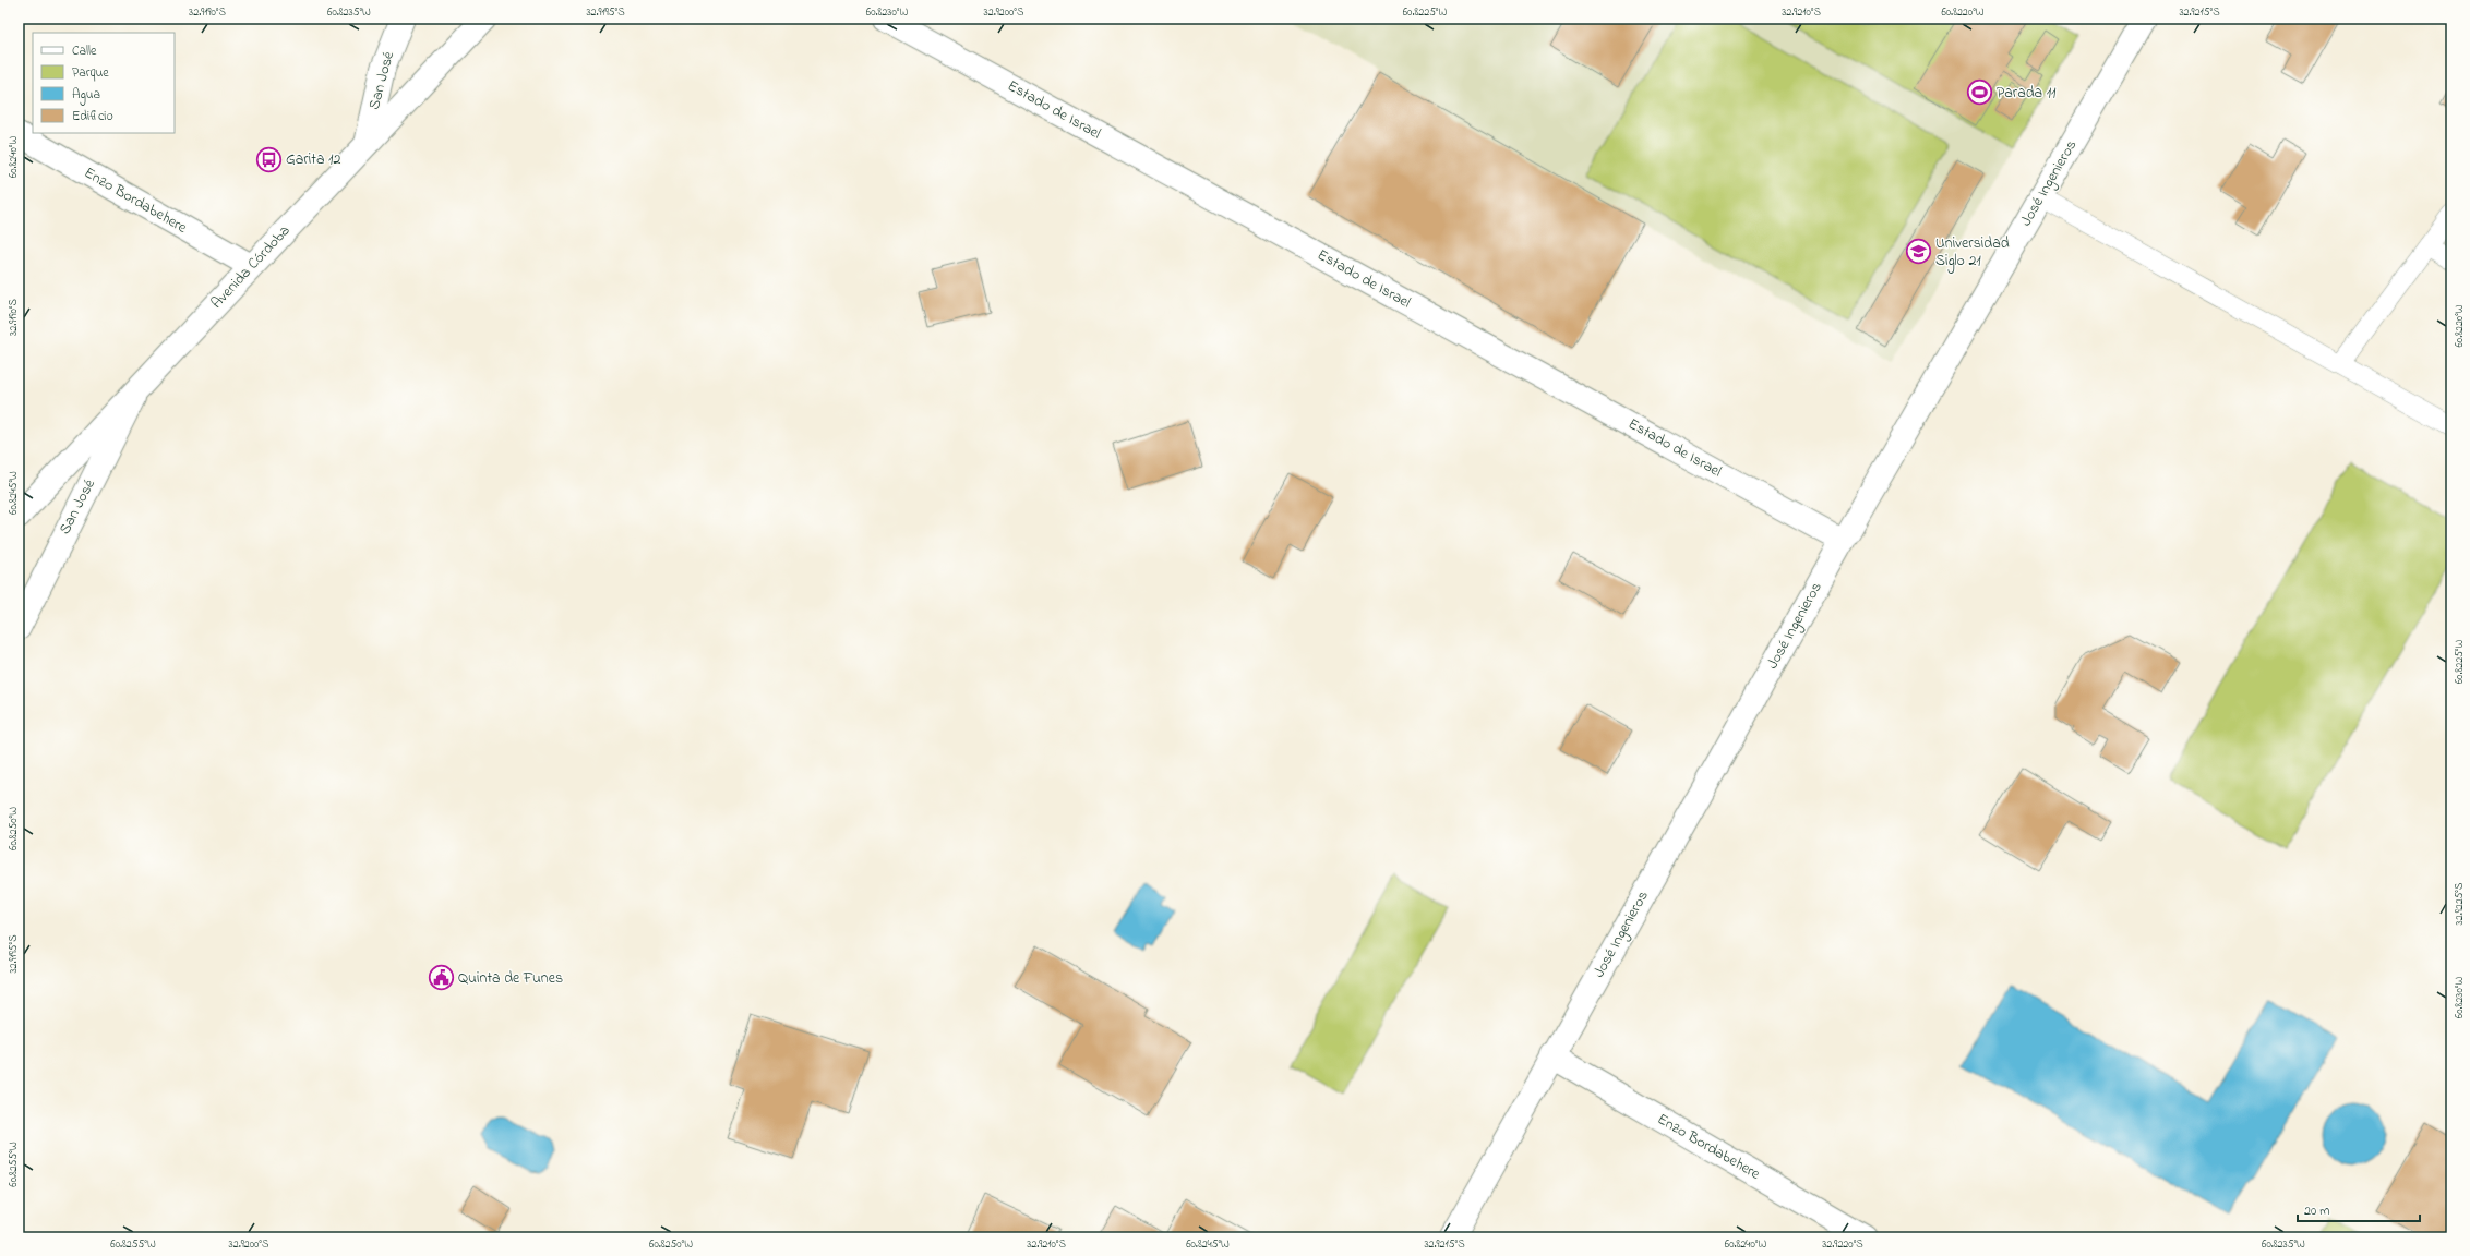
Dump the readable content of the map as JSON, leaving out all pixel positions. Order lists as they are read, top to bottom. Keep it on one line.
{"streets":{"street":["San José","Estado de Israel","José Ingenieros","Enzo Bordabehere","Avenida Córdoba"]},"crossings":[["San José","Avenida Córdoba"],["Estado de Israel","José Ingenieros"],["José Ingenieros","Enzo Bordabehere"],["Enzo Bordabehere","Avenida Córdoba"]],"places":{"sports":["Parada 11"],"bus stop":["Garita 12"],"school or university":["Universidad Siglo 21"],"public building":["Quinta de Funes"]},"legend":["Calle","Parque","Agua","Edificio"],"scale_bar":"20 m","coordinates":["32.9190°S","60.8235°W","32.9195°S","60.8230°W","32.9200°S","60.8225°W","32.9210°S","60.8220°W","32.9215°S","60.8240°W","60.8245°W","60.8250°W","32.9225°S","60.8255°W","32.9220°S"]}
